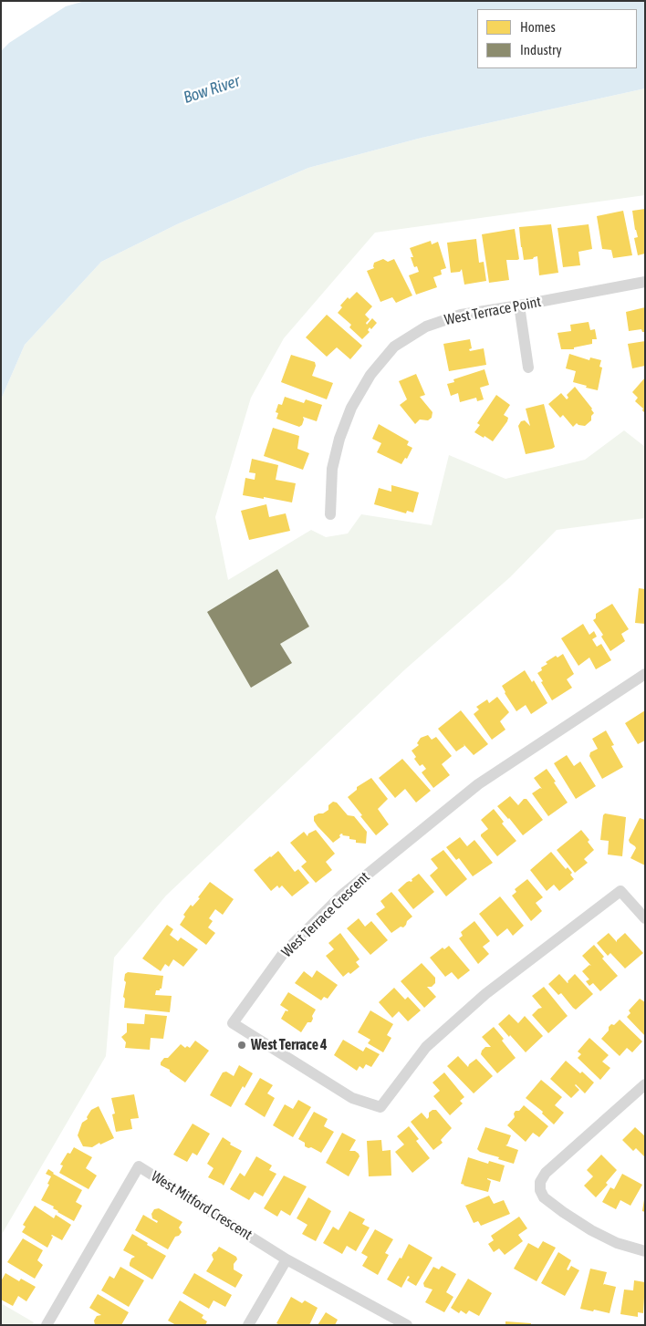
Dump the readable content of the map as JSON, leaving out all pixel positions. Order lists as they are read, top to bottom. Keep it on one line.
{"streets":{"street":["West Terrace Point","West Terrace Crescent","West Mitford Crescent"]},"water":["Bow River"],"places":["West Terrace 4"],"legend":["Homes","Industry"]}
